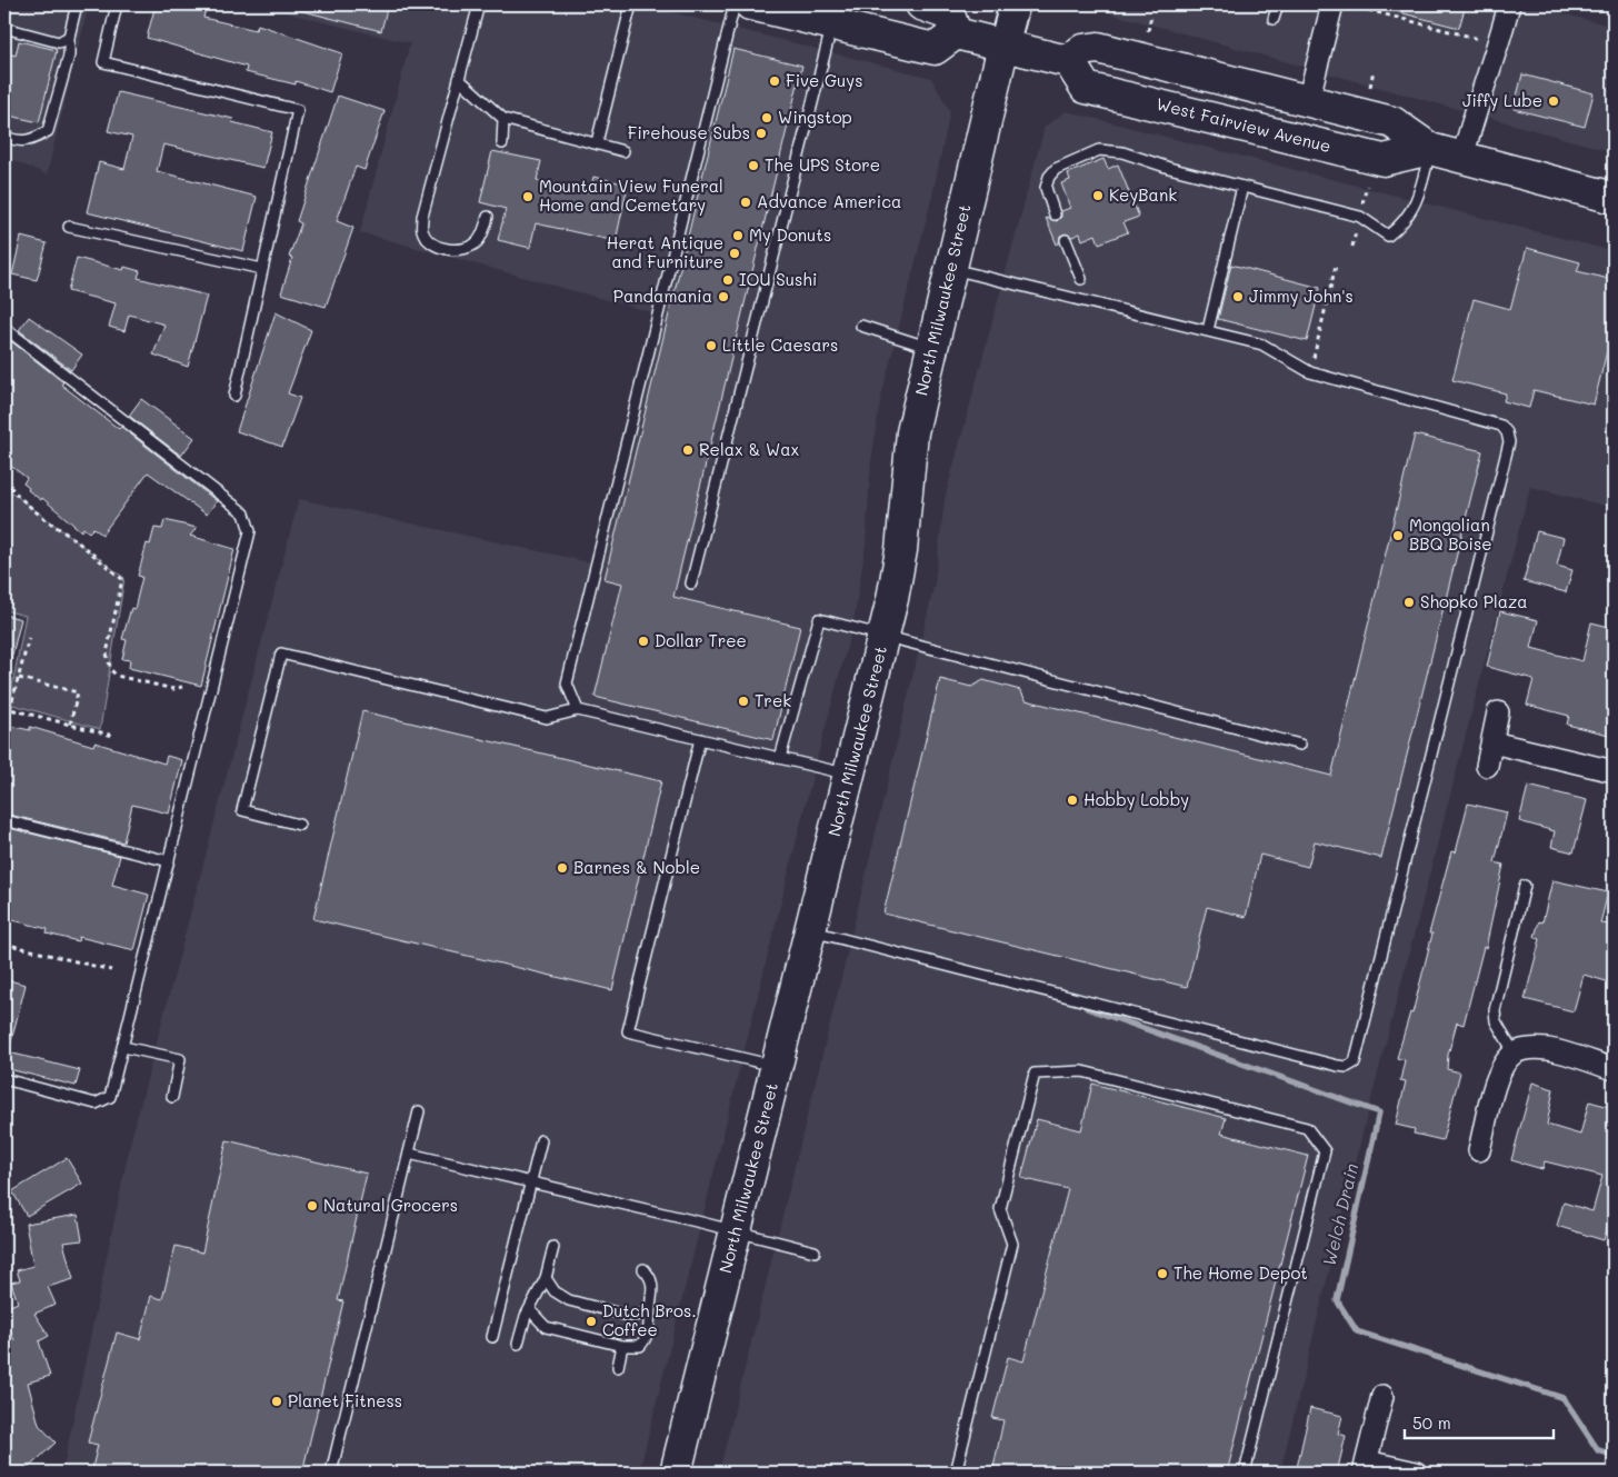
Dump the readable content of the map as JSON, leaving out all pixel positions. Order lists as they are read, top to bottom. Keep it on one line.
{"streets":{"main road":["West Fairview Avenue","North Milwaukee Street"]},"water":["Welch Drain"],"places":["Five Guys","Jiffy Lube","Wingstop","Firehouse Subs","The UPS Store","KeyBank","Mountain View Funeral Home and Cemetary","Advance America","My Donuts","Herat Antique and Furniture","IOU Sushi","Pandamania","Jimmy John's","Little Caesars","Relax & Wax","Mongolian BBQ Boise","Shopko Plaza","Dollar Tree","Trek","Hobby Lobby","Barnes & Noble","Natural Grocers","The Home Depot","Dutch Bros. Coffee","Planet Fitness"],"scale_bar":"50 m"}
